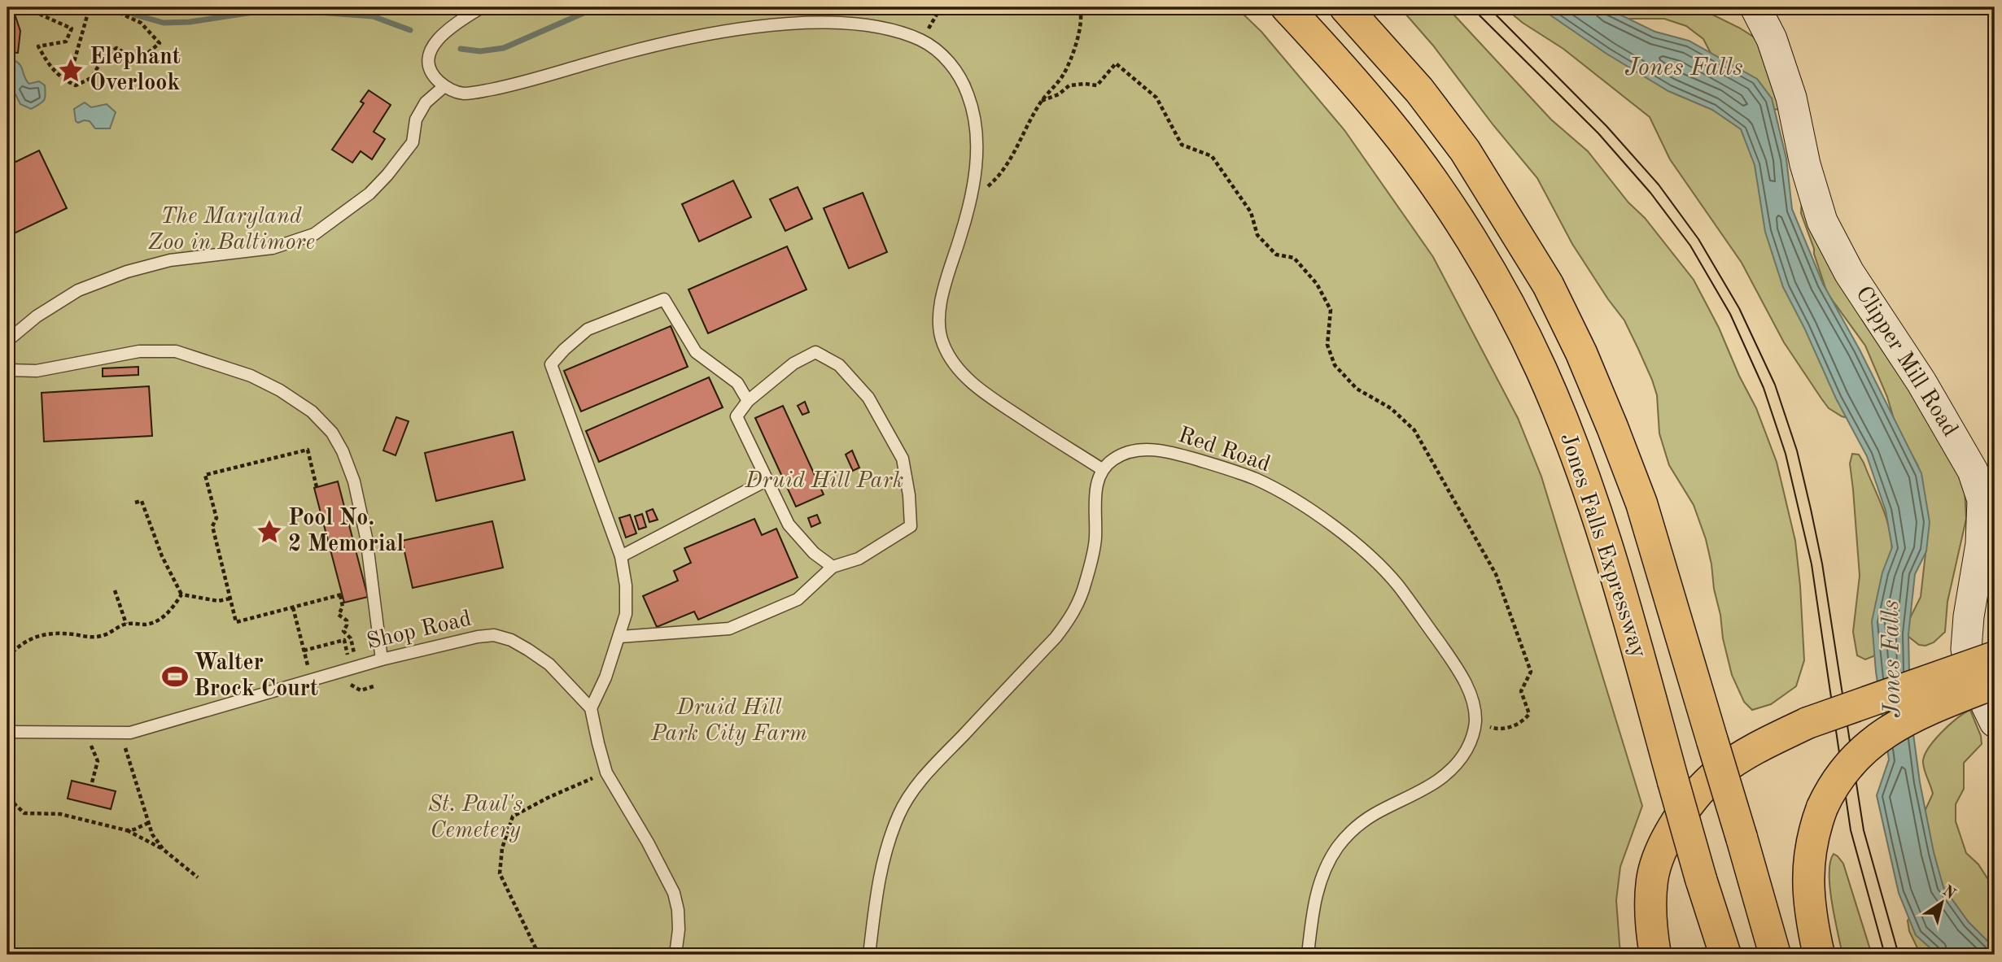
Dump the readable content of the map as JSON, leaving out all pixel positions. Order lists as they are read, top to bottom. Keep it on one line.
{"streets":{"highway":["Jones Falls Expressway"],"street":["Clipper Mill Road"],"lane":["Red Road","Shop Road"]},"water":["Jones Falls"],"parks":["The Maryland Zoo in Baltimore","Druid Hill Park","Druid Hill Park City Farm","St. Paul's Cemetery"],"places":{"place":["Elephant Overlook","Pool No. 2 Memorial"],"sports":["Walter Brock Court"]},"north":"top right"}
